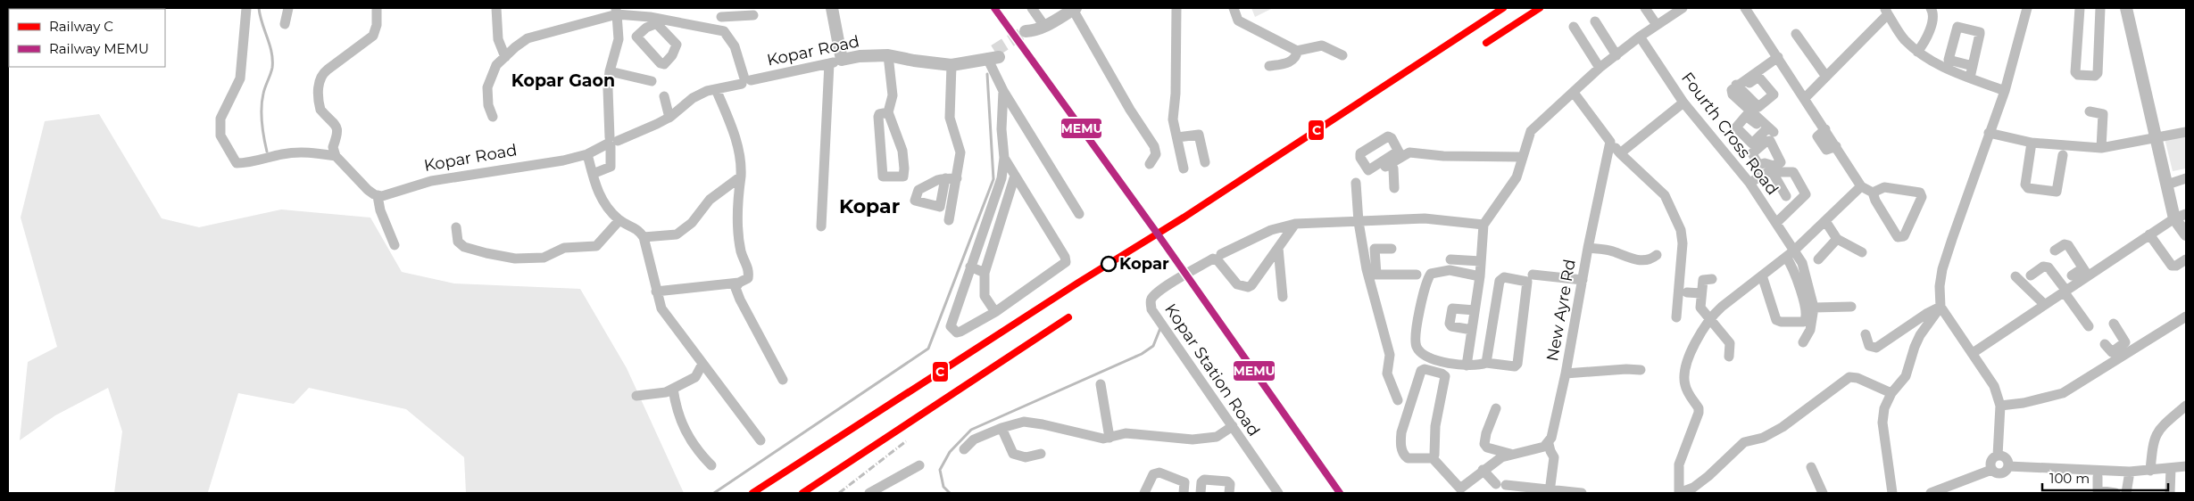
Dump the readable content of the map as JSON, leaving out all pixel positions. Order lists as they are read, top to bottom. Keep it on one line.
{"streets":{"street":["Kopar Road","Fourth Cross Road","New Ayre Rd","Kopar Station Road"]},"districts":["Kopar Gaon","Kopar"],"places":["Kopar"],"lines":["rail line C","rail line MEMU"],"legend":["Railway C","Railway MEMU"],"scale_bar":"100 m"}
